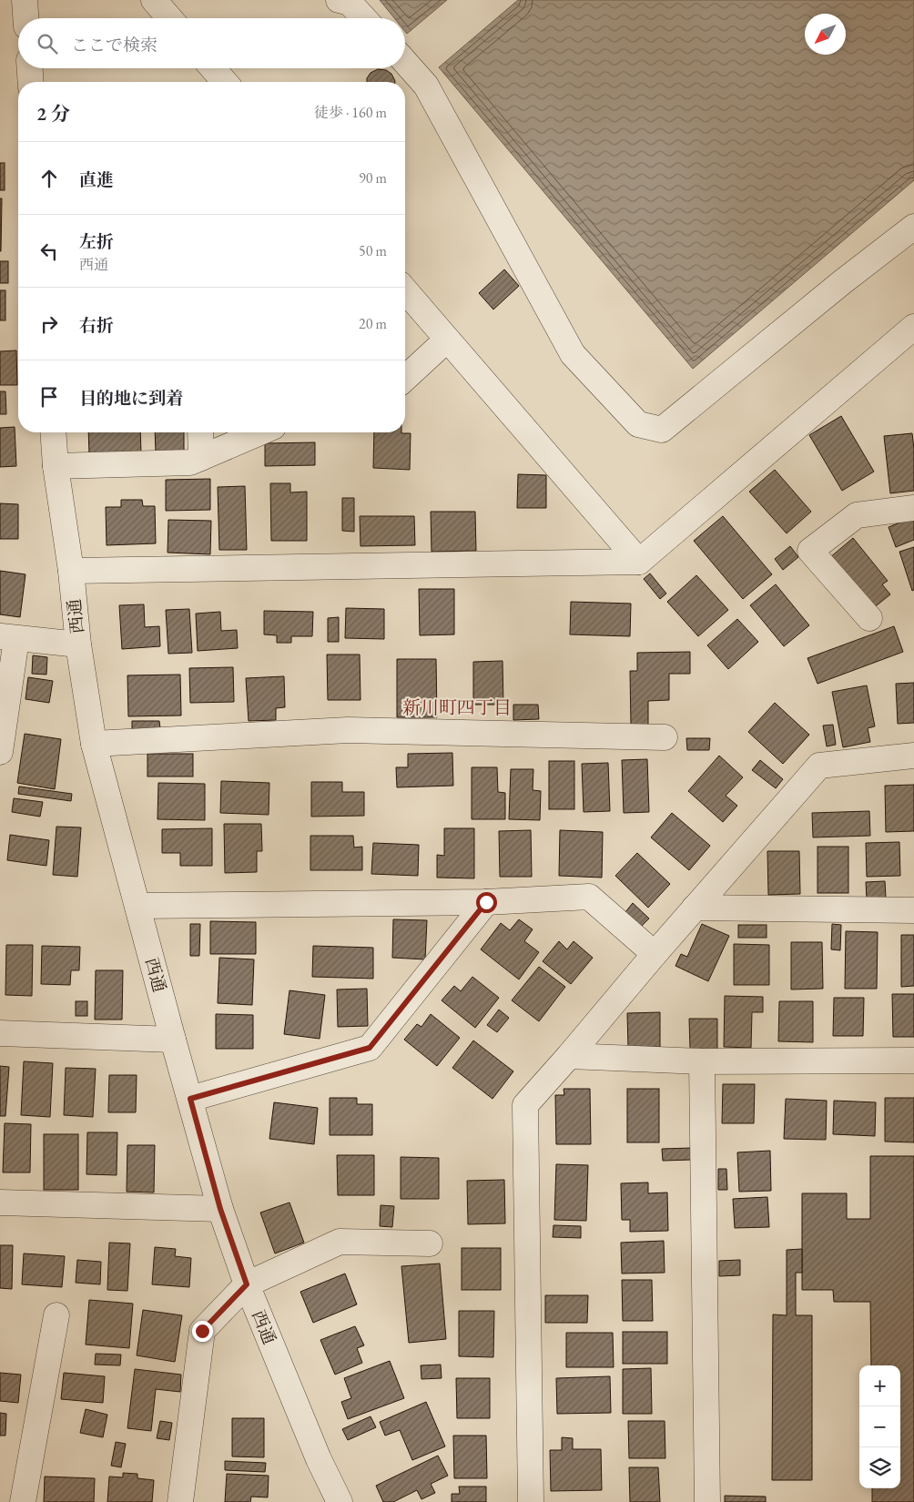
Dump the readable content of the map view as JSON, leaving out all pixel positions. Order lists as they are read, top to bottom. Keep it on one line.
{"streets":{"street":["西通"]},"districts":["新川町四丁目"],"north":"bottom left","page":{"search":"ここで検索","heading":["2 分","徒歩 · 160 m"],"list":[["直進","90 m"],["左折","西通","50 m"],["右折","20 m"],"目的地に到着"],"map_buttons":["+","−"]}}
